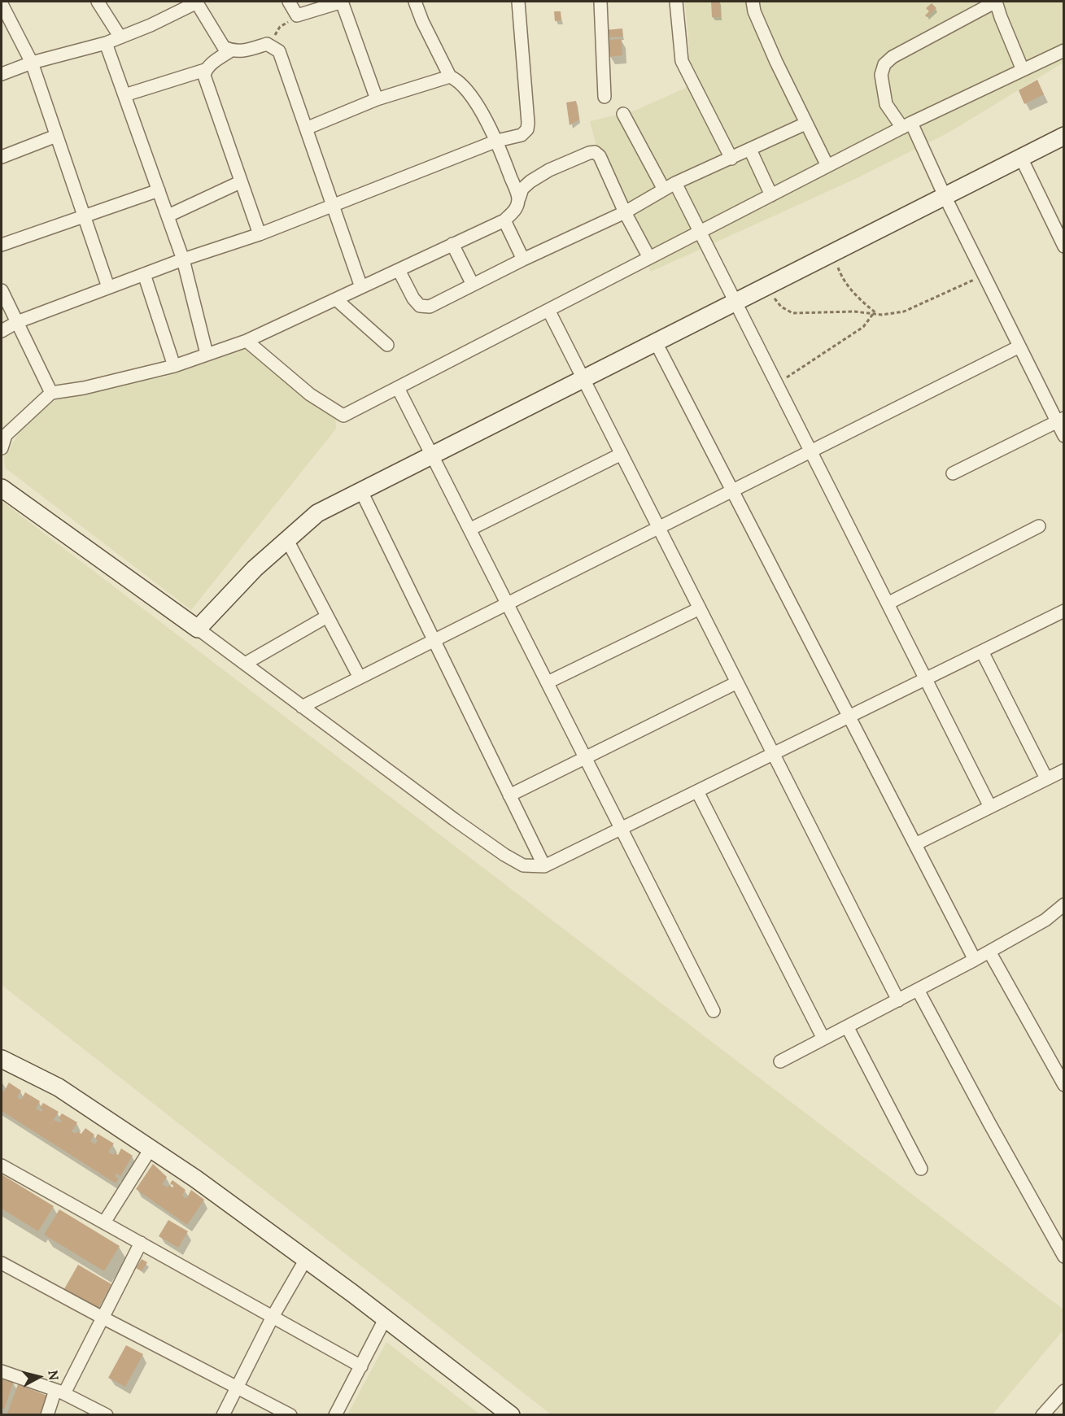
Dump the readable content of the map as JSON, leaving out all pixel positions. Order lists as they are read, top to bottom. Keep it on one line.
{"north":"right"}
